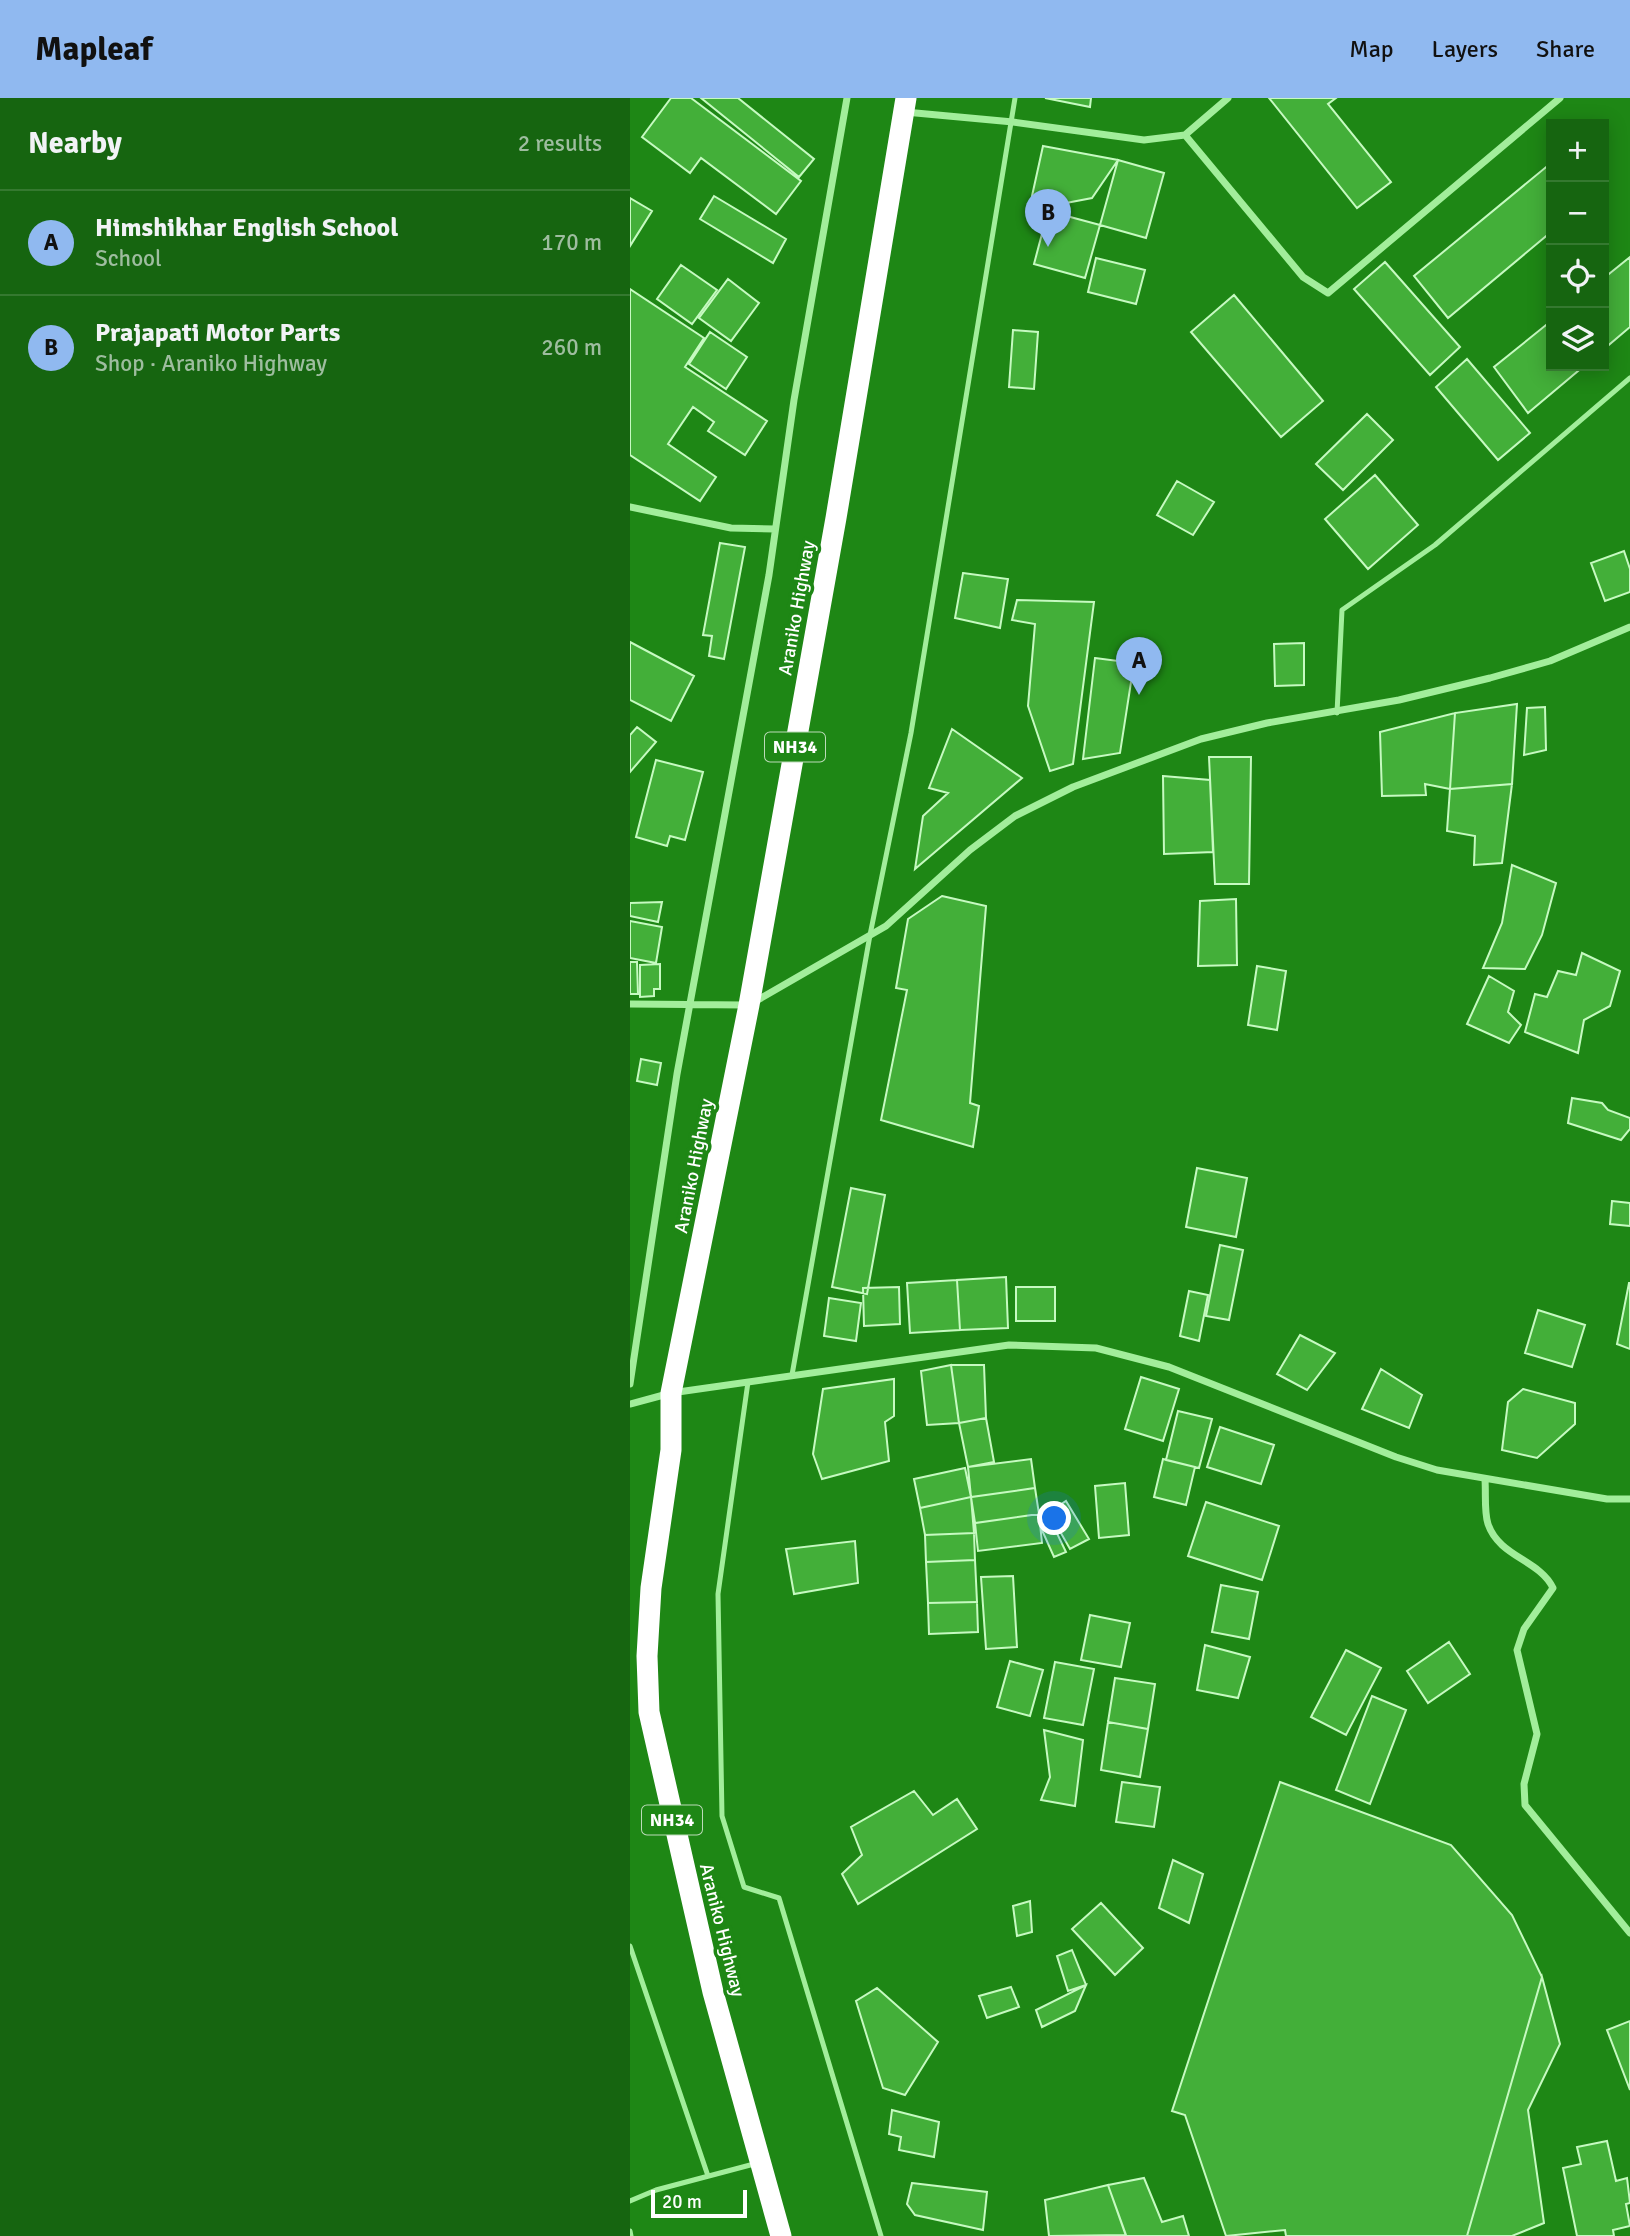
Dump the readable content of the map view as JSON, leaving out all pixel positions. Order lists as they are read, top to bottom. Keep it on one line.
{"streets":{"highway":["Araniko Highway","NH34"]},"scale_bar":"20 m","page":{"header":"Mapleaf","nav":["Map","Layers","Share"],"heading":["Nearby","2 results"],"map_buttons":["+","−"],"list":[{"mark":"A","name":"Himshikhar English School","note":"School","value":"170 m"},{"mark":"B","name":"Prajapati Motor Parts","note":"Shop · Araniko Highway","value":"260 m"}],"pins":["B","A"],"scale":"20 m"}}
